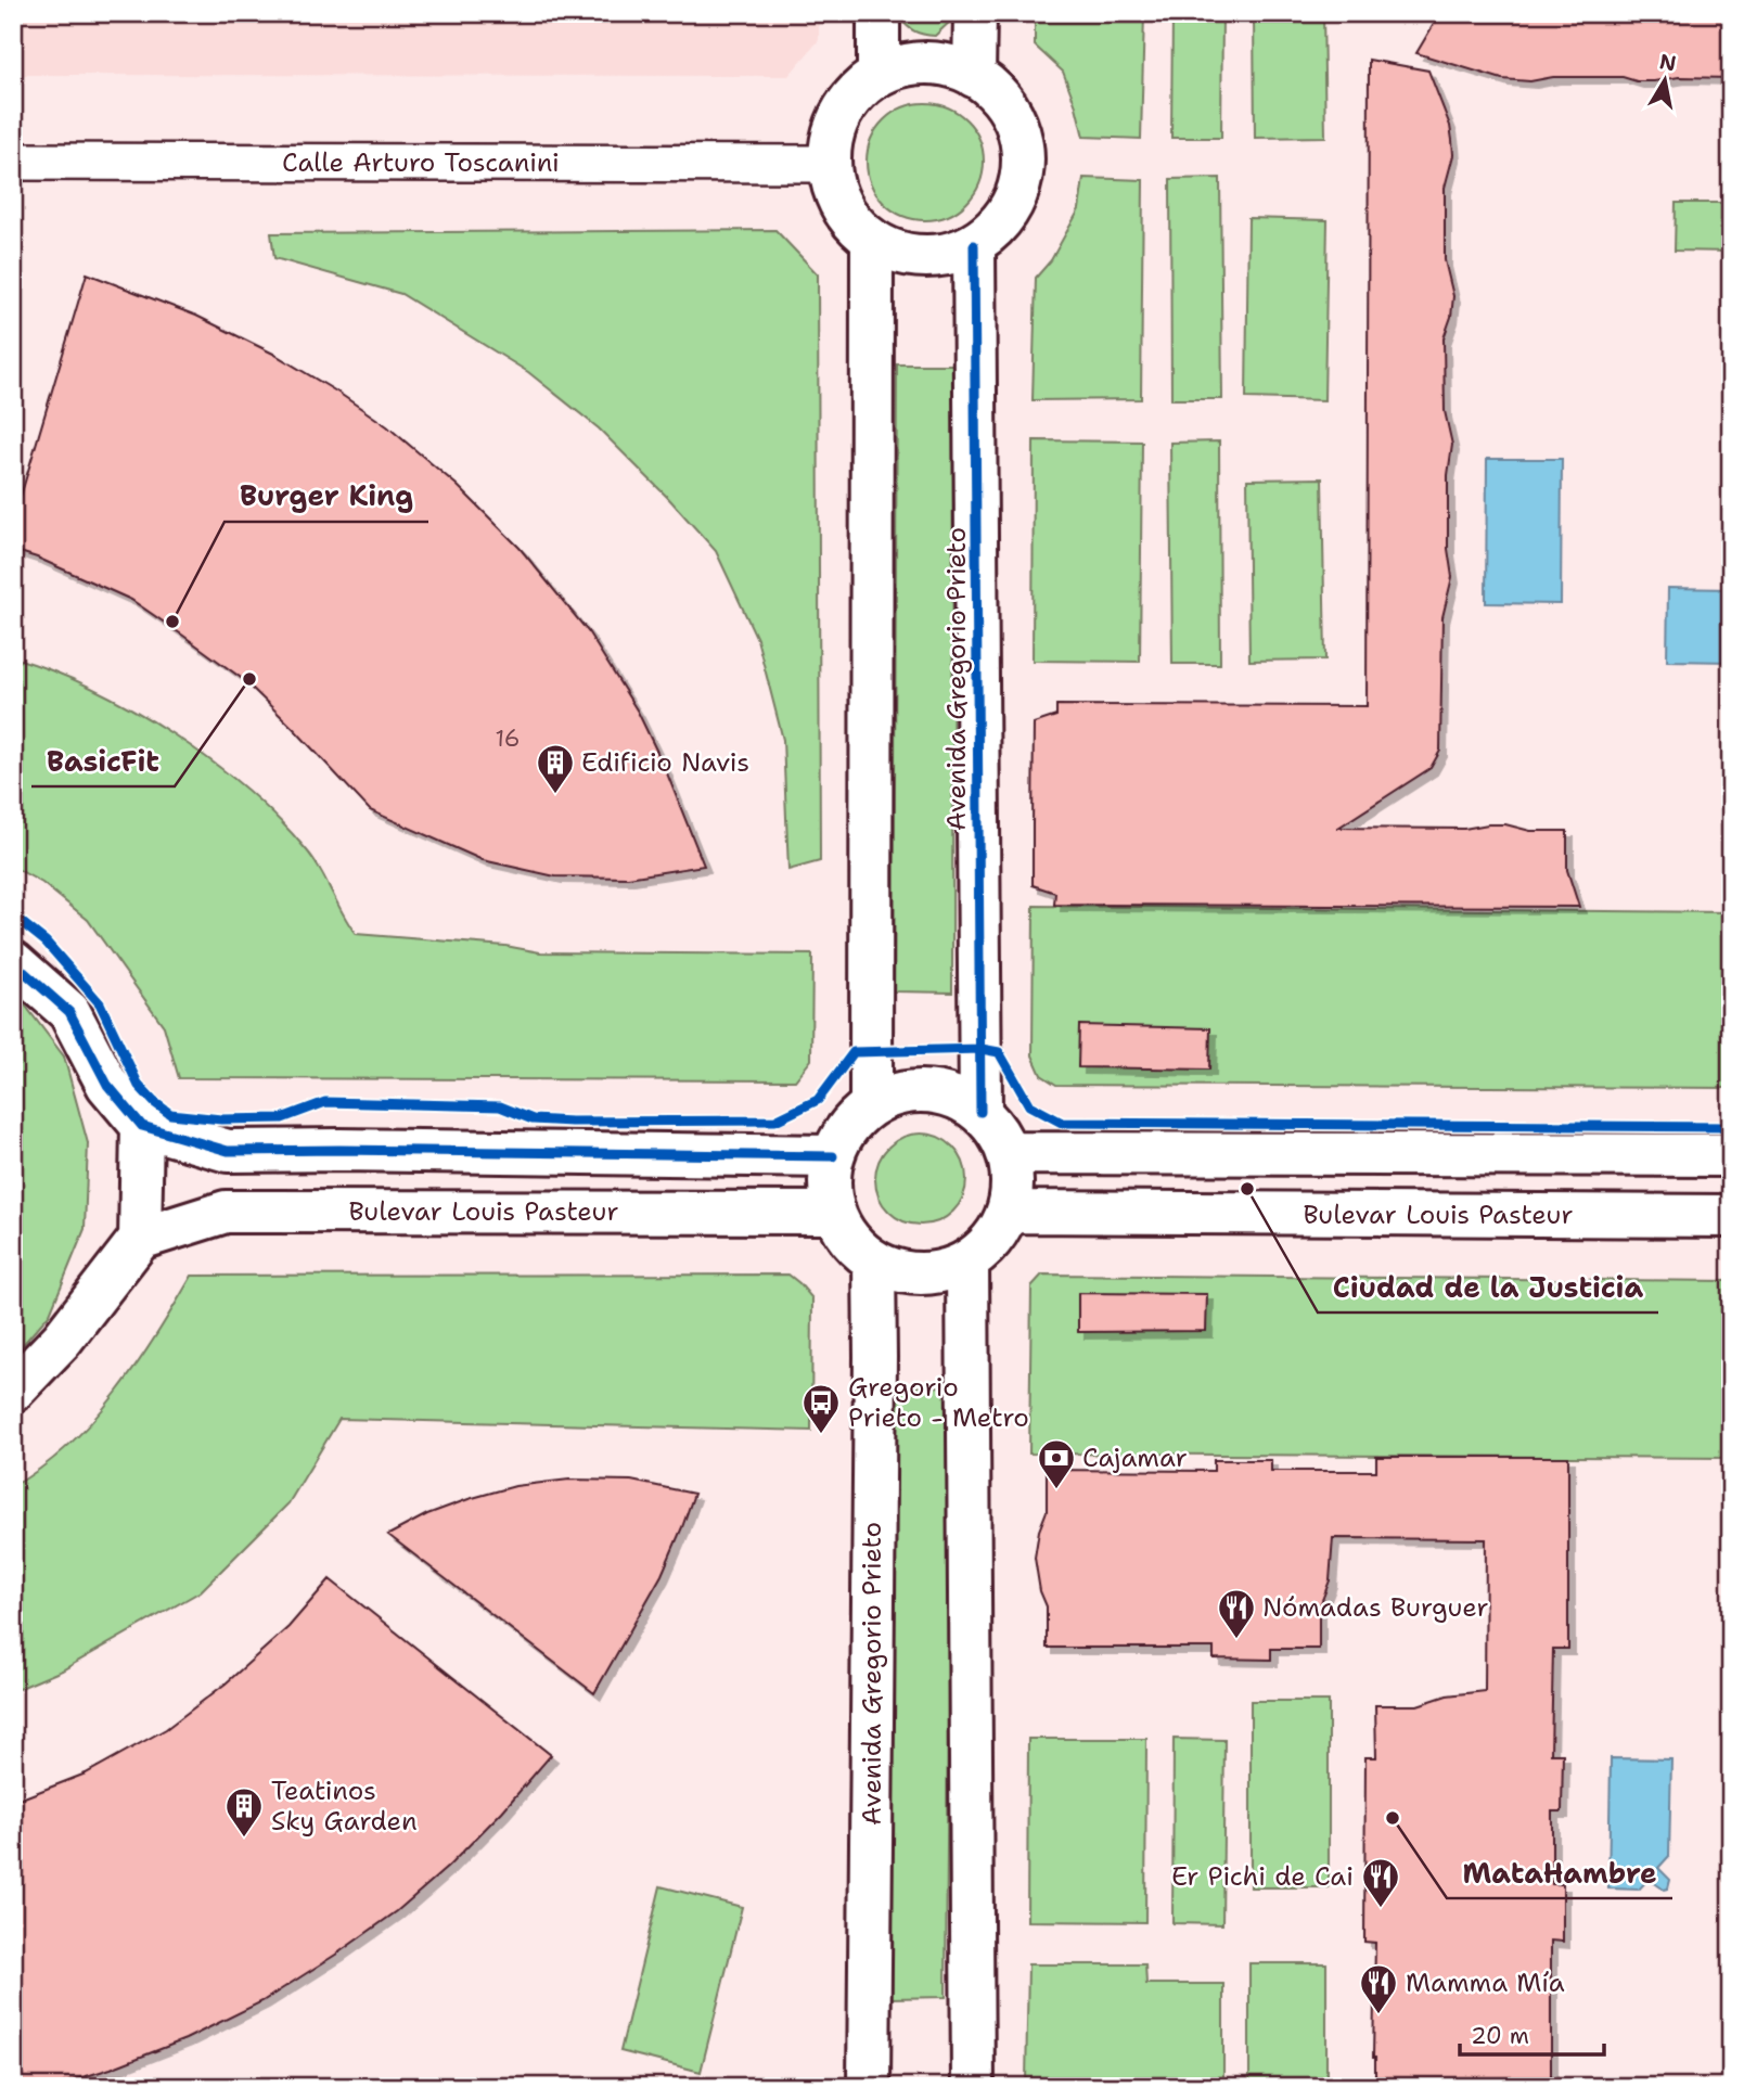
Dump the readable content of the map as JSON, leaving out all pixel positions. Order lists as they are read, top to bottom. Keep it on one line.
{"streets":{"street":["Calle Arturo Toscanini","Avenida Gregorio Prieto","Bulevar Louis Pasteur"]},"crossings":[["Calle Arturo Toscanini","Avenida Gregorio Prieto"],["Avenida Gregorio Prieto","Bulevar Louis Pasteur"]],"places":{"other":["Burger King","BasicFit","Ciudad de la Justicia","MataHambre"],"building":["Edificio Navis","Teatinos Sky Garden"],"bus stop":["Gregorio Prieto - Metro"],"bank":["Cajamar"],"restaurant":["Nómadas Burguer","Er Pichi de Cai","Mamma Mía"]},"house_numbers":["16"],"scale_bar":"20 m","north":"top"}
